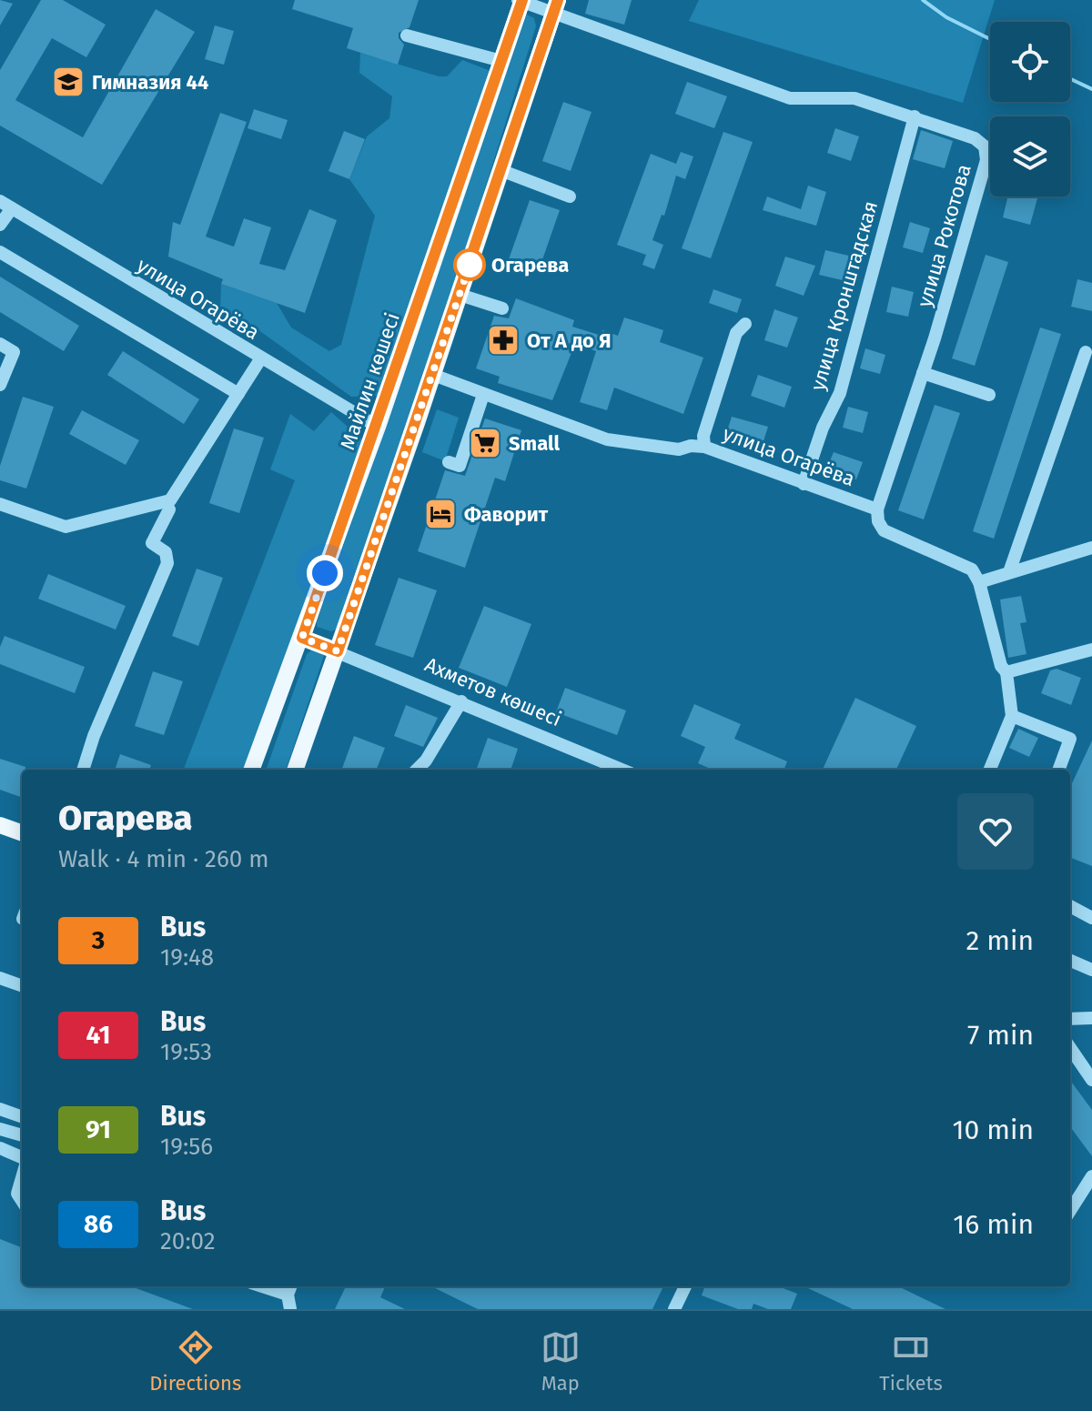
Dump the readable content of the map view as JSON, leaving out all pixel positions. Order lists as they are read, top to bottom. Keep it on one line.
{"streets":{"main road":["Майлин көшесі"],"street":["улица Рокотова","улица Кронштадская","улица Огарёва","Ахметов көшесі"]},"crossings":[["улица Рокотова","улица Кронштадская"],["улица Рокотова","улица Огарёва"],["улица Рокотова","Майлин көшесі"],["улица Кронштадская","улица Огарёва"],["улица Огарёва","Майлин көшесі"],["Майлин көшесі","Ахметов көшесі"]],"places":{"school or university":["Гимназия 44"],"other":["Огарева"],"pharmacy":["От А до Я"],"supermarket":["Small"],"hotel":["Фаворит"]},"lines":["bus line 3"],"page":{"heading":["Огарева","Walk · 4 min · 260 m"],"list":[{"mark":"3","name":"Bus","note":"19:48","value":"2 min"},{"mark":"41","name":"Bus","note":"19:53","value":"7 min"},{"mark":"91","name":"Bus","note":"19:56","value":"10 min"},{"mark":"86","name":"Bus","note":"20:02","value":"16 min"}],"tabs":["Directions","Map","Tickets"]}}
